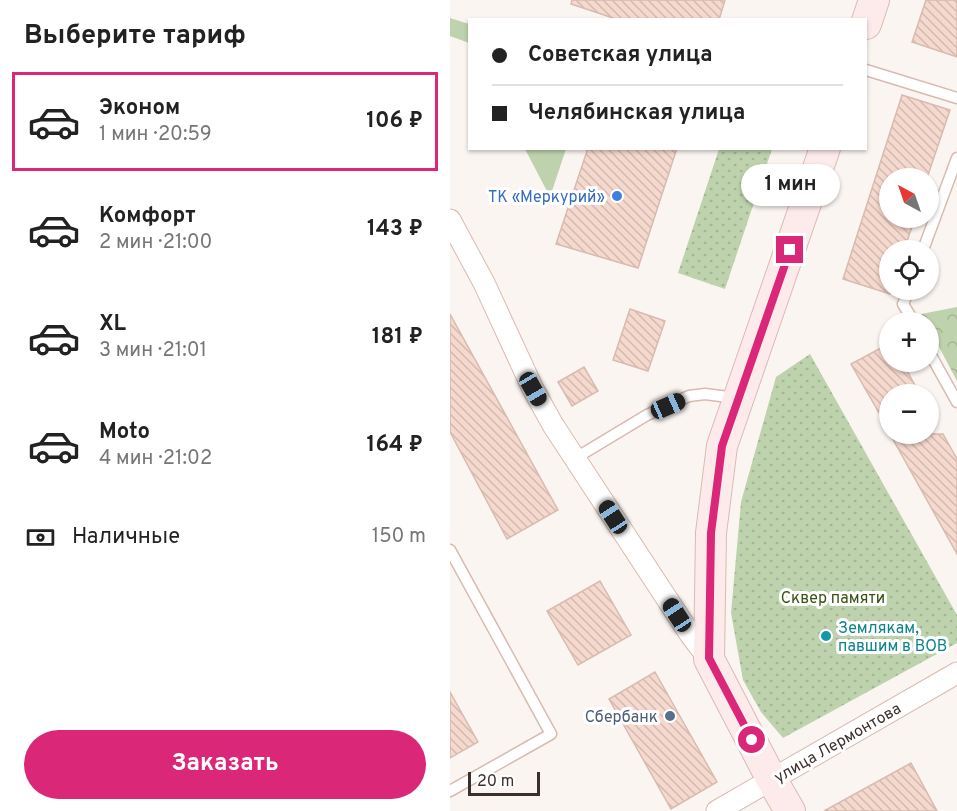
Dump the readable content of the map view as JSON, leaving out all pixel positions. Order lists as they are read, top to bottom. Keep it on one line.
{"streets":{"street":["улица Лермонтова"]},"parks":["Сквер памяти"],"places":["ТК «Меркурий»","Землякам, павшим в ВОВ","Сбербанк"],"scale_bar":"20 m","north":"top left","page":{"heading":"Выберите тариф","banner":["Советская улица","Челябинская улица"],"list":[{"name":"Эконом","note":"1 мин · 20:59","value":"106 ₽"},{"name":"Комфорт","note":"2 мин · 21:00","value":"143 ₽"},{"name":"XL","note":"3 мин · 21:01","value":"181 ₽"},{"name":"Moto","note":"4 мин · 21:02","value":"164 ₽"}],"bubble":"1 мин","map_buttons":["+","−"],"pay":["Наличные","150 m"],"buttons":"Заказать","scale":"20 m"}}
